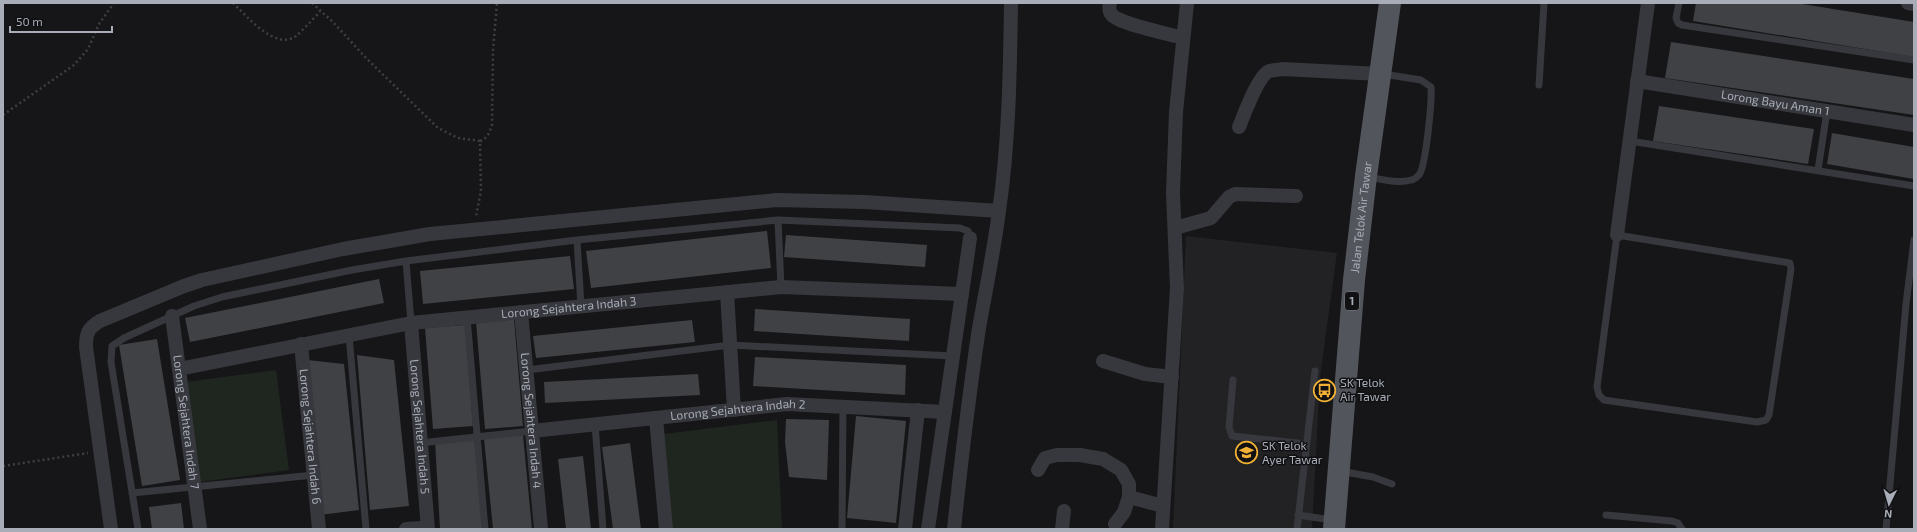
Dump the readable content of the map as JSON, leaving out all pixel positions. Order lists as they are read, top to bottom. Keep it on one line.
{"streets":{"main road":["Jalan Telok Air Tawar","1"],"street":["Lorong Bayu Aman 1","Lorong Sejahtera Indah 3","Lorong Sejahtera Indah 2","Lorong Sejahtera Indah 4","Lorong Sejahtera Indah 7","Lorong Sejahtera Indah 5","Lorong Sejahtera Indah 6"]},"crossings":[["Lorong Sejahtera Indah 3","Lorong Sejahtera Indah 4"],["Lorong Sejahtera Indah 3","Lorong Sejahtera Indah 7"],["Lorong Sejahtera Indah 3","Lorong Sejahtera Indah 5"],["Lorong Sejahtera Indah 3","Lorong Sejahtera Indah 6"],["Lorong Sejahtera Indah 2","Lorong Sejahtera Indah 4"]],"places":{"bus stop":["SK Telok Air Tawar"],"school or university":["SK Telok Ayer Tawar"]},"scale_bar":"50 m","north":"bottom"}
